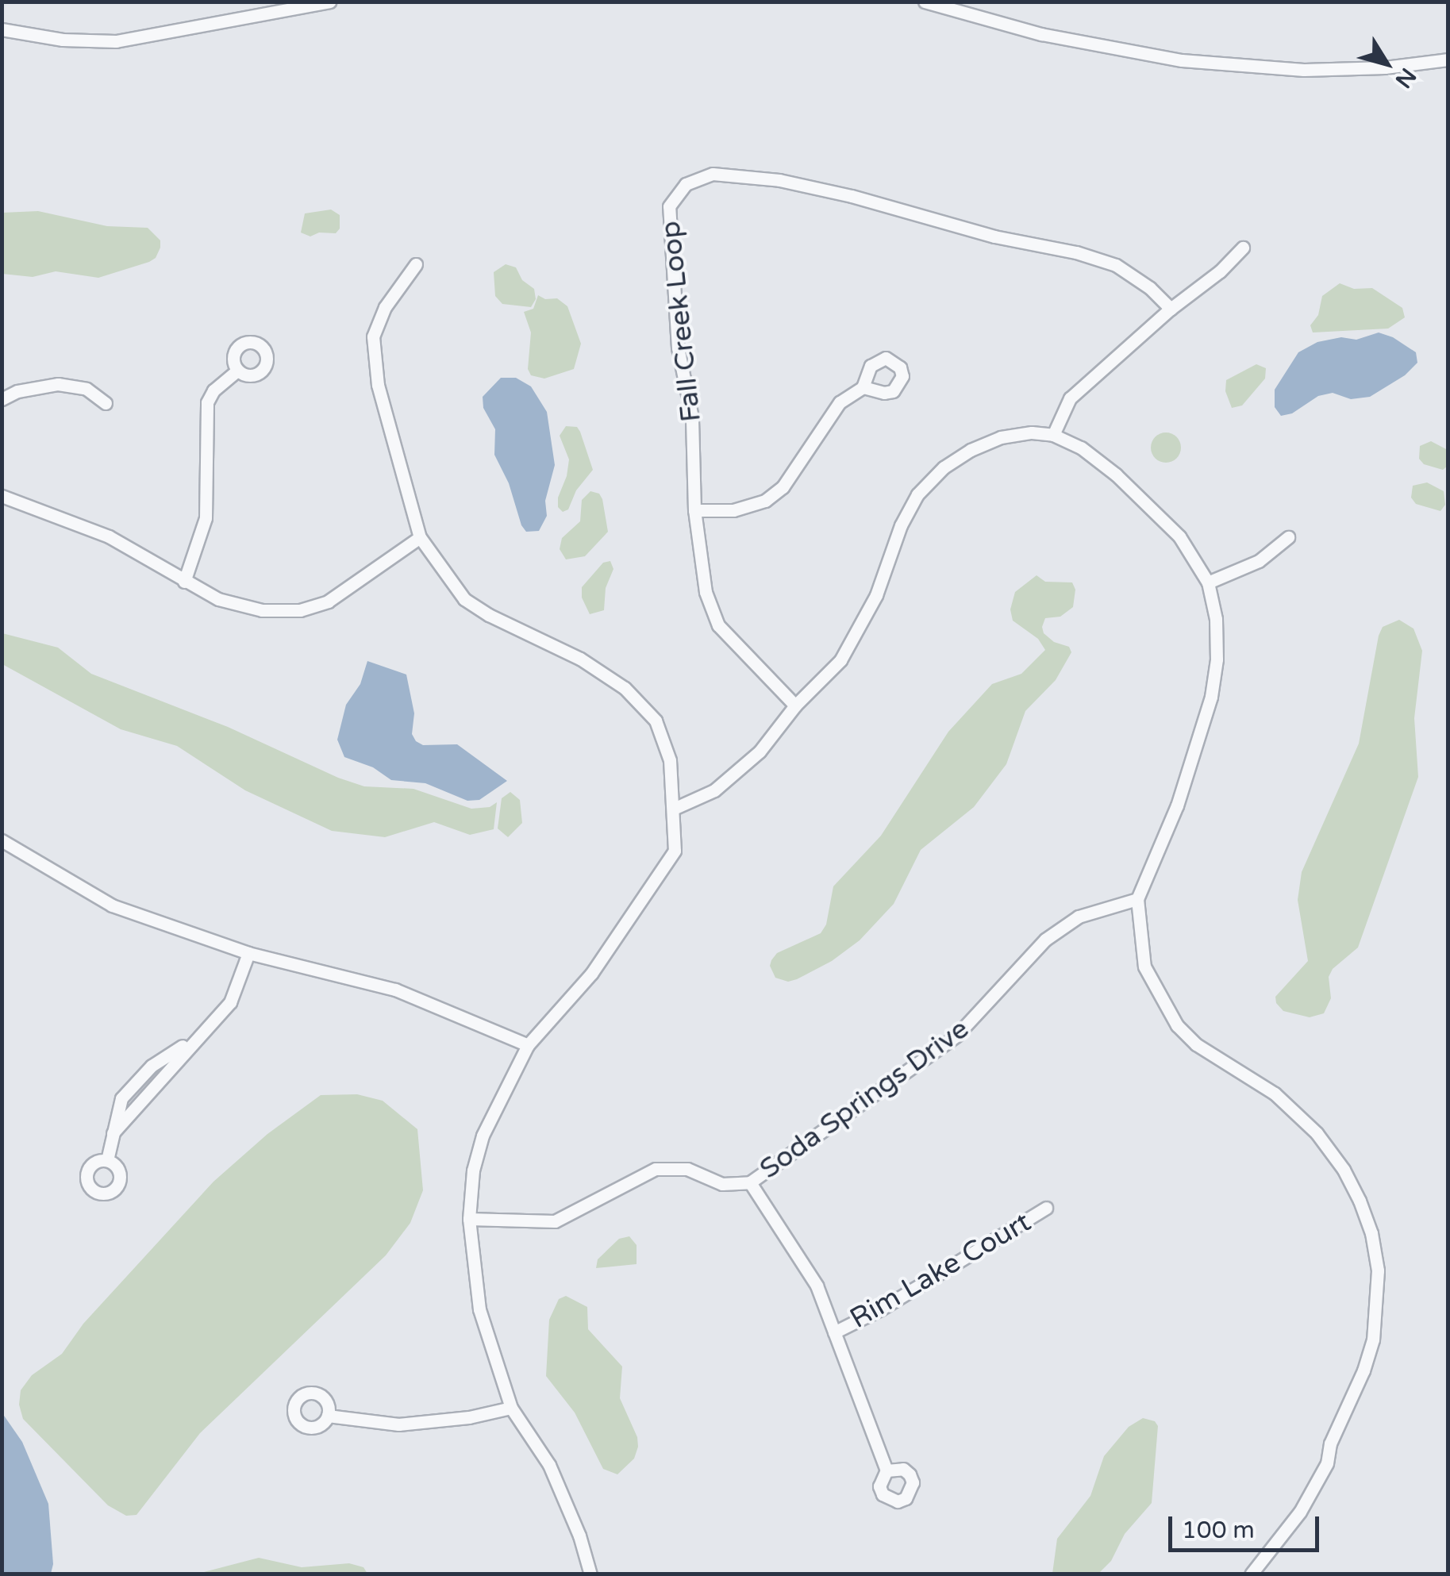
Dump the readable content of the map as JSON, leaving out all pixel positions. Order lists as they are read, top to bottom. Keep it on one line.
{"streets":{"street":["Fall Creek Loop","Soda Springs Drive","Rim Lake Court"]},"scale_bar":"100 m","north":"bottom right"}
